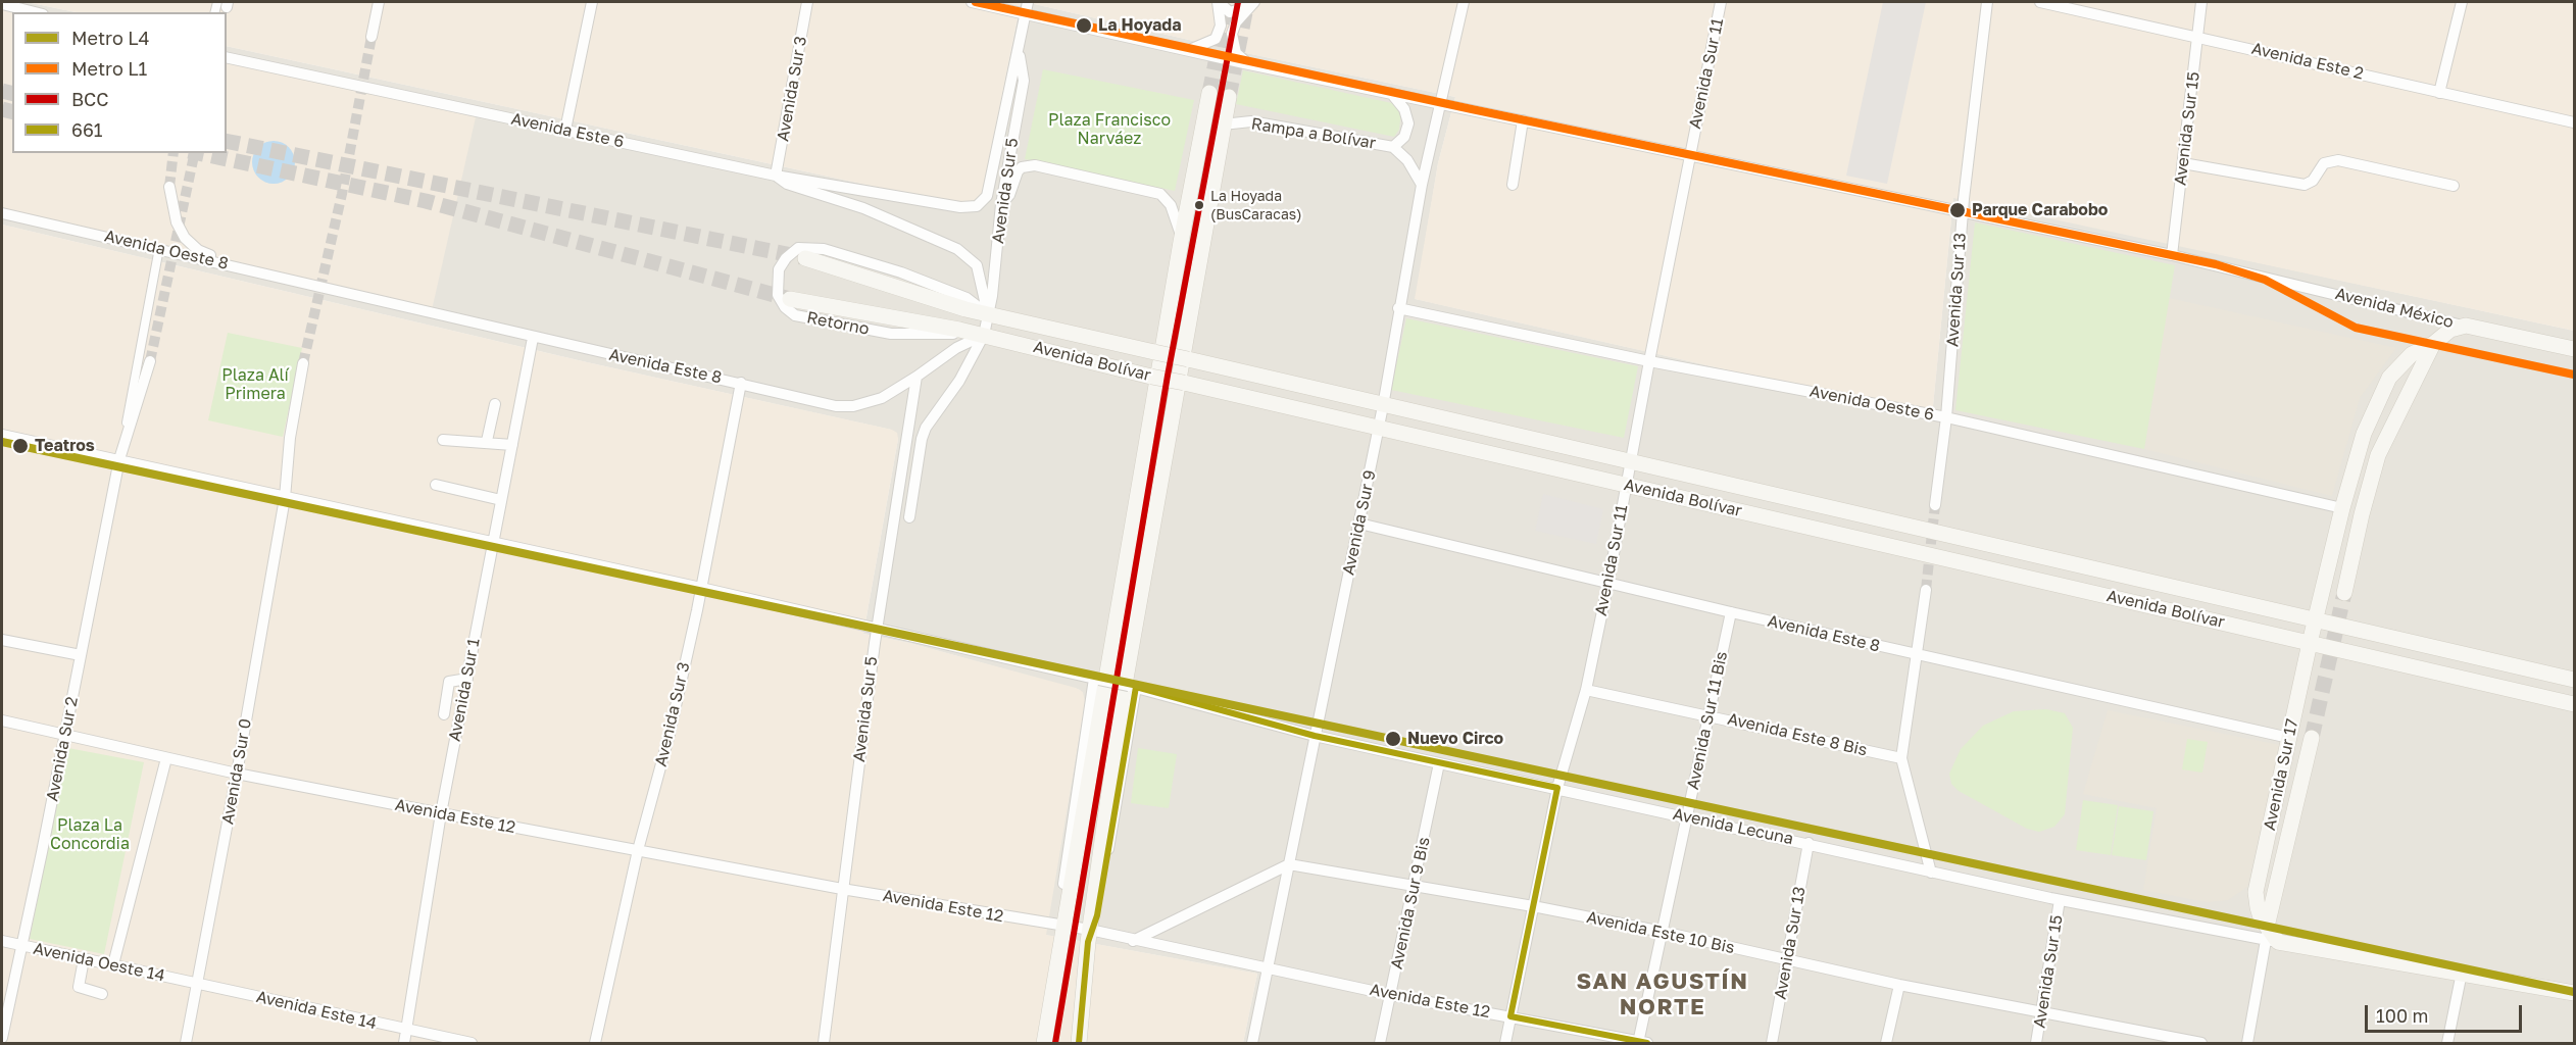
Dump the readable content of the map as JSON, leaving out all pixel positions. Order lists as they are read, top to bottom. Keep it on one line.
{"streets":{"main road":["Avenida México","Avenida Bolívar","Avenida Sur 17","Avenida Lecuna"],"street":["Avenida Este 2","Avenida Sur 11","Avenida Sur 3","Avenida Sur 15","Avenida Este 6","Rampa a Bolívar","Avenida Sur 5","Avenida Oeste 8","Avenida Sur 13","Retorno","Avenida Este 8","Avenida Oeste 6","Avenida Sur 9","Avenida Sur 1","Avenida Sur 11 Bis","Avenida Este 8 Bis","Avenida Sur 2","Avenida Sur 0","Avenida Este 12","Avenida Sur 9 Bis","Avenida Este 10 Bis","Avenida Oeste 14","Avenida Este 14"]},"crossings":[["Avenida Este 2","Avenida Sur 15"],["Avenida Sur 11","Avenida México"],["Avenida Sur 11","Avenida Bolívar"],["Avenida Sur 11","Avenida Este 8"],["Avenida Sur 11","Avenida Oeste 6"],["Avenida Sur 11","Avenida Este 8 Bis"],["Avenida Sur 11","Avenida Este 12"],["Avenida Sur 11","Avenida Lecuna"],["Avenida Sur 11","Avenida Este 10 Bis"],["Avenida Sur 3","Avenida Este 6"],["Avenida Sur 3","Avenida Este 8"],["Avenida Sur 3","Avenida Este 12"],["Avenida Sur 3","Avenida Lecuna"],["Avenida Sur 15","Avenida México"],["Avenida Sur 15","Avenida Lecuna"],["Avenida Sur 15","Avenida Este 10 Bis"],["Avenida Este 6","Avenida Sur 5"],["Avenida Este 6","Retorno"],["Avenida Este 6","Avenida Bolívar"],["Rampa a Bolívar","Avenida Sur 9"],["Avenida Sur 5","Avenida México"],["Avenida Sur 5","Retorno"],["Avenida Sur 5","Avenida Bolívar"],["Avenida Sur 5","Avenida Este 8"],["Avenida Sur 5","Avenida Este 12"],["Avenida Sur 5","Avenida Lecuna"],["Avenida Oeste 8","Avenida Este 8"],["Avenida Sur 13","Avenida México"],["Avenida Sur 13","Avenida Oeste 6"],["Avenida Sur 13","Avenida Lecuna"],["Avenida Sur 13","Avenida Este 10 Bis"],["Avenida México","Avenida Sur 9"],["Retorno","Avenida Bolívar"],["Retorno","Avenida Este 8"],["Avenida Bolívar","Avenida Este 8"],["Avenida Bolívar","Avenida Sur 9"],["Avenida Bolívar","Avenida Sur 17"],["Avenida Este 8","Avenida Sur 9"],["Avenida Este 8","Avenida Sur 1"],["Avenida Este 8","Avenida Sur 11 Bis"],["Avenida Este 8","Avenida Sur 17"],["Avenida Oeste 6","Avenida Sur 9"],["Avenida Oeste 6","Avenida Sur 17"],["Avenida Sur 9","Avenida Este 12"],["Avenida Sur 9","Avenida Lecuna"],["Avenida Sur 9","Avenida Este 10 Bis"],["Avenida Sur 1","Avenida Este 12"],["Avenida Sur 1","Avenida Lecuna"],["Avenida Sur 1","Avenida Este 14"],["Avenida Sur 11 Bis","Avenida Este 8 Bis"],["Avenida Sur 11 Bis","Avenida Este 12"],["Avenida Sur 11 Bis","Avenida Lecuna"],["Avenida Sur 11 Bis","Avenida Este 10 Bis"],["Avenida Sur 2","Avenida Este 12"],["Avenida Sur 2","Avenida Lecuna"],["Avenida Sur 2","Avenida Oeste 14"],["Avenida Sur 0","Avenida Este 12"],["Avenida Sur 0","Avenida Lecuna"],["Avenida Sur 0","Avenida Oeste 14"],["Avenida Sur 0","Avenida Este 14"],["Avenida Sur 17","Avenida Lecuna"],["Avenida Este 12","Avenida Sur 9 Bis"],["Avenida Lecuna","Avenida Sur 9 Bis"],["Avenida Sur 9 Bis","Avenida Este 10 Bis"],["Avenida Oeste 14","Avenida Este 14"]],"districts":["SAN AGUSTÍN NORTE"],"parks":["Plaza Francisco Narváez","Plaza Alí Primera","Plaza La Concordia"],"places":["La Hoyada","La Hoyada (BusCaracas)","Parque Carabobo","Teatros","Nuevo Circo"],"lines":["metro line L1","transit line BCC","metro line L4","transit line 661"],"legend":["Metro L4","Metro L1","BCC","661"],"scale_bar":"100 m"}
